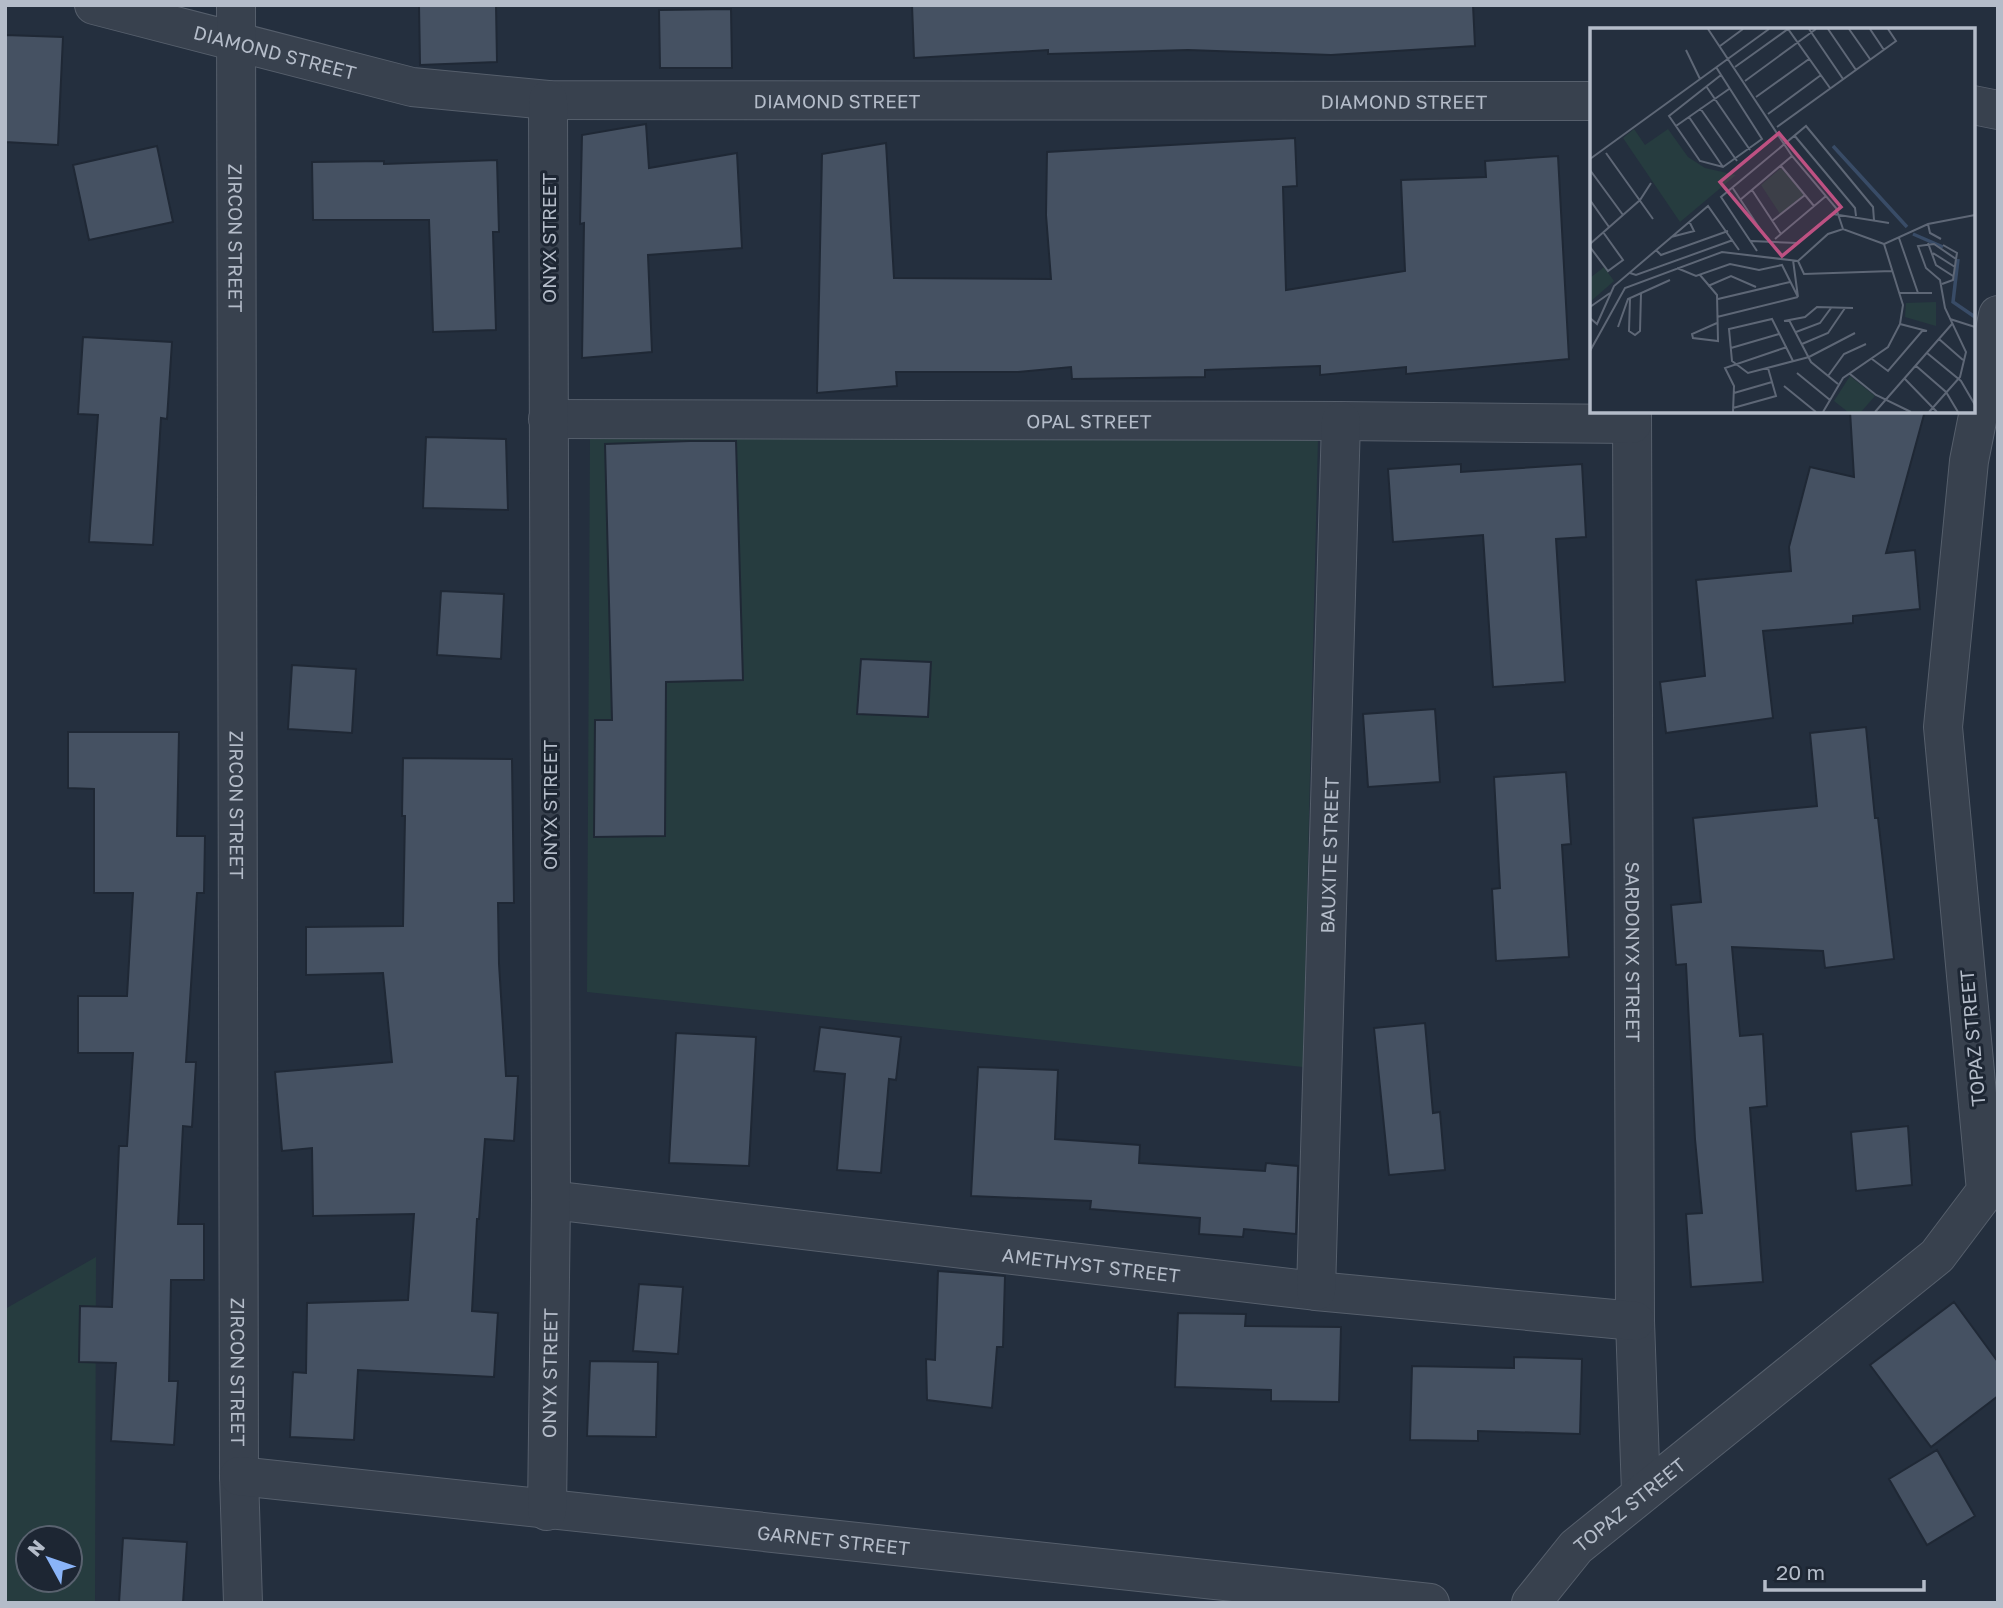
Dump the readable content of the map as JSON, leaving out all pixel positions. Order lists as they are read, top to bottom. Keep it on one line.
{"streets":{"street":["DIAMOND STREET","ZIRCON STREET","ONYX STREET","OPAL STREET","BAUXITE STREET","SARDONYX STREET","TOPAZ STREET","AMETHYST STREET","GARNET STREET"]},"crossings":[["DIAMOND STREET","ZIRCON STREET"],["DIAMOND STREET","ONYX STREET"],["ZIRCON STREET","GARNET STREET"],["ONYX STREET","OPAL STREET"],["ONYX STREET","AMETHYST STREET"],["ONYX STREET","GARNET STREET"],["OPAL STREET","BAUXITE STREET"],["OPAL STREET","SARDONYX STREET"],["BAUXITE STREET","AMETHYST STREET"],["SARDONYX STREET","TOPAZ STREET"],["SARDONYX STREET","AMETHYST STREET"]],"scale_bar":"20 m","north":"top left"}
